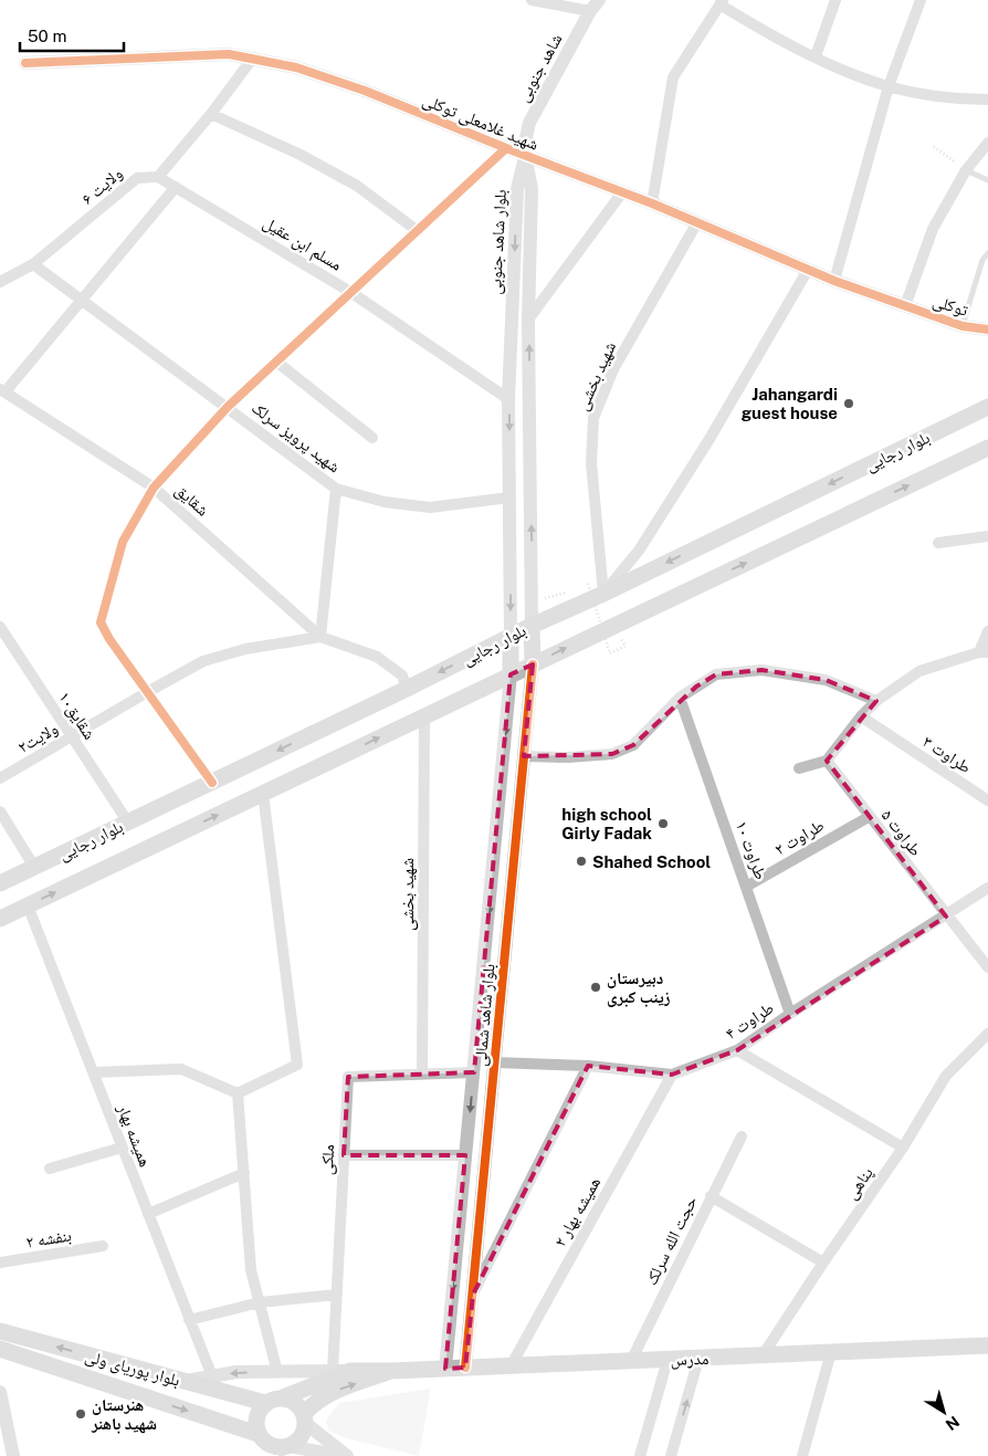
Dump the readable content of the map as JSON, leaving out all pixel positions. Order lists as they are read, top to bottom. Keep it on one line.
{"streets":{"main road":["بلوار رجایی","مدرس","بلوار پوریای ولی"],"street":["شاهد جنوبی","شهید غلامعلی توکلی","ولایت ۶","بلوار شاهد جنوبی","مسلم ابن عقیل","توکلی","شهید بخشی","شهید پرویز سرلک","شقایق","شقایق۱۰","ولایت۲","طراوت ۳","طراوت ۵","طراوت ۲","طراوت ۱۰","بلوار شاهد شمالی","طراوت ۴","همیشه بهار","ملکی","پناهی","همیشه بهار ۲","بنفشه ۲","حجت الله سرلک"]},"crossings":[["شاهد جنوبی","شهید غلامعلی توکلی"],["شاهد جنوبی","بلوار شاهد جنوبی"],["شهید غلامعلی توکلی","بلوار شاهد جنوبی"],["شهید غلامعلی توکلی","توکلی"],["شهید غلامعلی توکلی","شهید بخشی"],["ولایت ۶","مسلم ابن عقیل"],["ولایت ۶","شهید پرویز سرلک"],["بلوار شاهد جنوبی","مسلم ابن عقیل"],["بلوار شاهد جنوبی","شهید پرویز سرلک"],["بلوار شاهد جنوبی","بلوار رجایی"],["شهید بخشی","بلوار رجایی"],["شهید بخشی","ملکی"],["بلوار رجایی","شقایق۱۰"],["بلوار رجایی","بلوار شاهد شمالی"],["بلوار رجایی","همیشه بهار"],["شقایق","ولایت۲"],["شقایق۱۰","ولایت۲"],["طراوت ۵","طراوت ۲"],["طراوت ۵","طراوت ۴"],["طراوت ۲","طراوت ۱۰"],["طراوت ۱۰","طراوت ۴"],["بلوار شاهد شمالی","طراوت ۴"],["بلوار شاهد شمالی","ملکی"],["بلوار شاهد شمالی","مدرس"],["طراوت ۴","همیشه بهار ۲"],["پناهی","مدرس"],["همیشه بهار ۲","مدرس"],["حجت الله سرلک","مدرس"],["مدرس","بلوار پوریای ولی"]],"places":["Jahangardi guest house","high school Girly Fadak","Shahed School","دبیرستان زینب کبری","هنرستان شهید باهنر"],"scale_bar":"50 m","north":"bottom right"}
